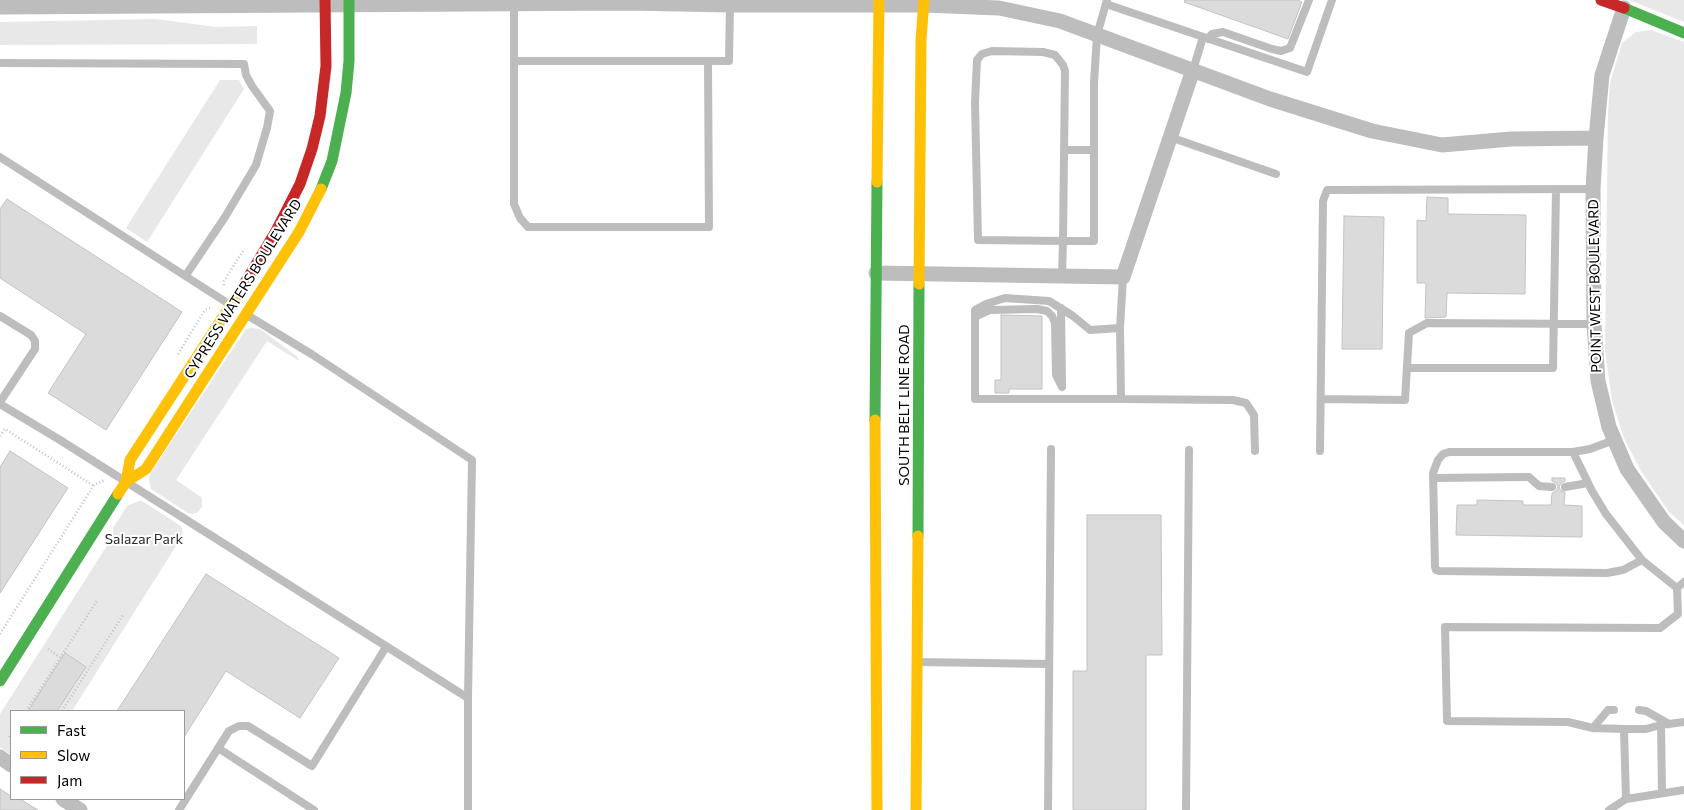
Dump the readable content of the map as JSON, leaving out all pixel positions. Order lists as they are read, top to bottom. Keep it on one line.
{"streets":{"main road":["CYPRESS WATERS BOULEVARD","SOUTH BELT LINE ROAD"],"street":["POINT WEST BOULEVARD"]},"parks":["Salazar Park"],"legend":["Fast","Slow","Jam"]}
